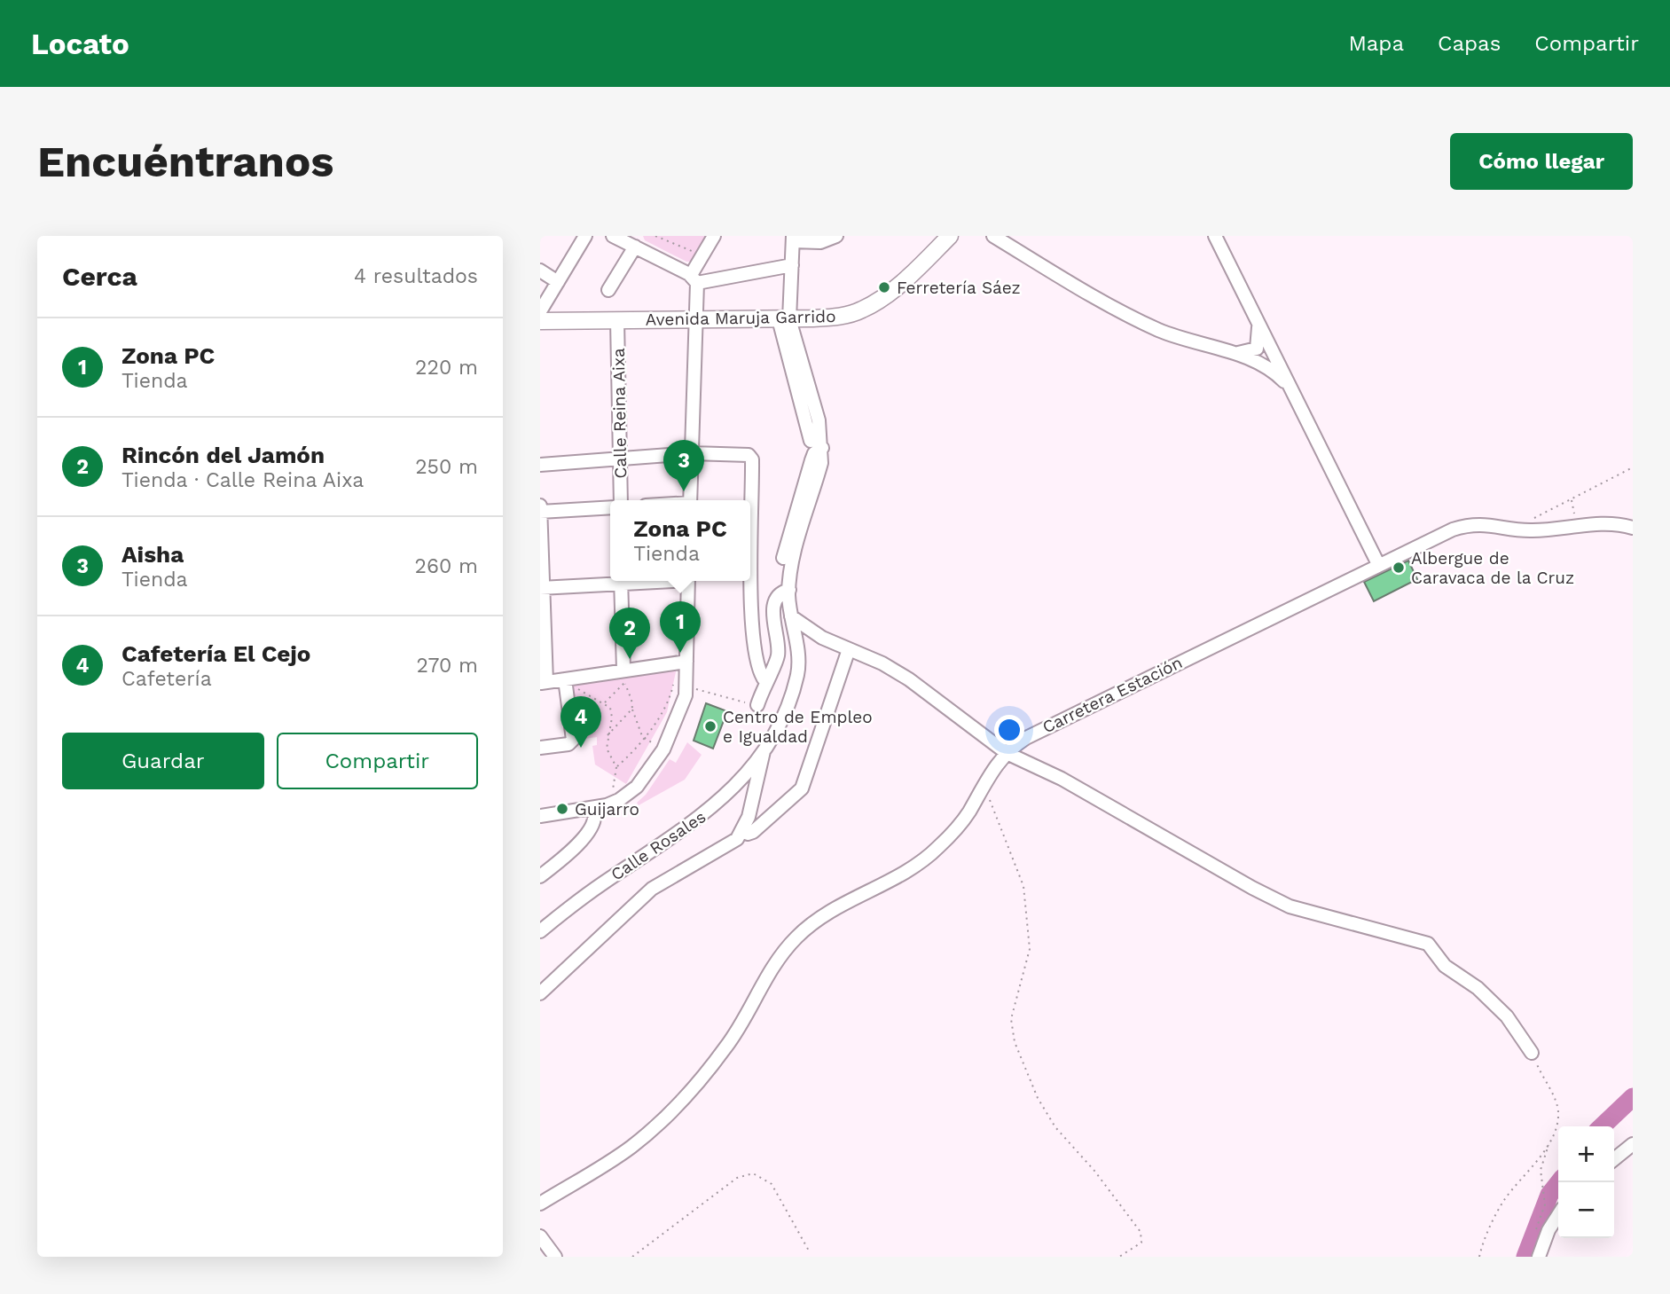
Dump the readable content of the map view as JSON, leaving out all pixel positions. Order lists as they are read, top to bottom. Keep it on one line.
{"streets":{"main road":["Avenida Maruja Garrido"],"street":["Calle Reina Aixa","Carretera Estación","Calle Rosales"]},"crossings":[["Avenida Maruja Garrido","Calle Reina Aixa"]],"places":["Ferretería Sáez","Albergue de Caravaca de la Cruz","Centro de Empleo e Igualdad","Guijarro"],"page":{"header":"Locato","nav":["Mapa","Capas","Compartir"],"buttons":["Cómo llegar",["Guardar","Compartir"]],"title":"Encuéntranos","heading":["Cerca","4 resultados"],"list":[{"mark":"1","name":"Zona PC","note":"Tienda","value":"220 m"},{"mark":"2","name":"Rincón del Jamón","note":"Tienda · Calle Reina Aixa","value":"250 m"},{"mark":"3","name":"Aisha","note":"Tienda","value":"260 m"},{"mark":"4","name":"Cafetería El Cejo","note":"Cafetería","value":"270 m"}],"pins":["3","1","2","4"],"popup":["Zona PC","Tienda"],"map_buttons":["+","−"]}}
